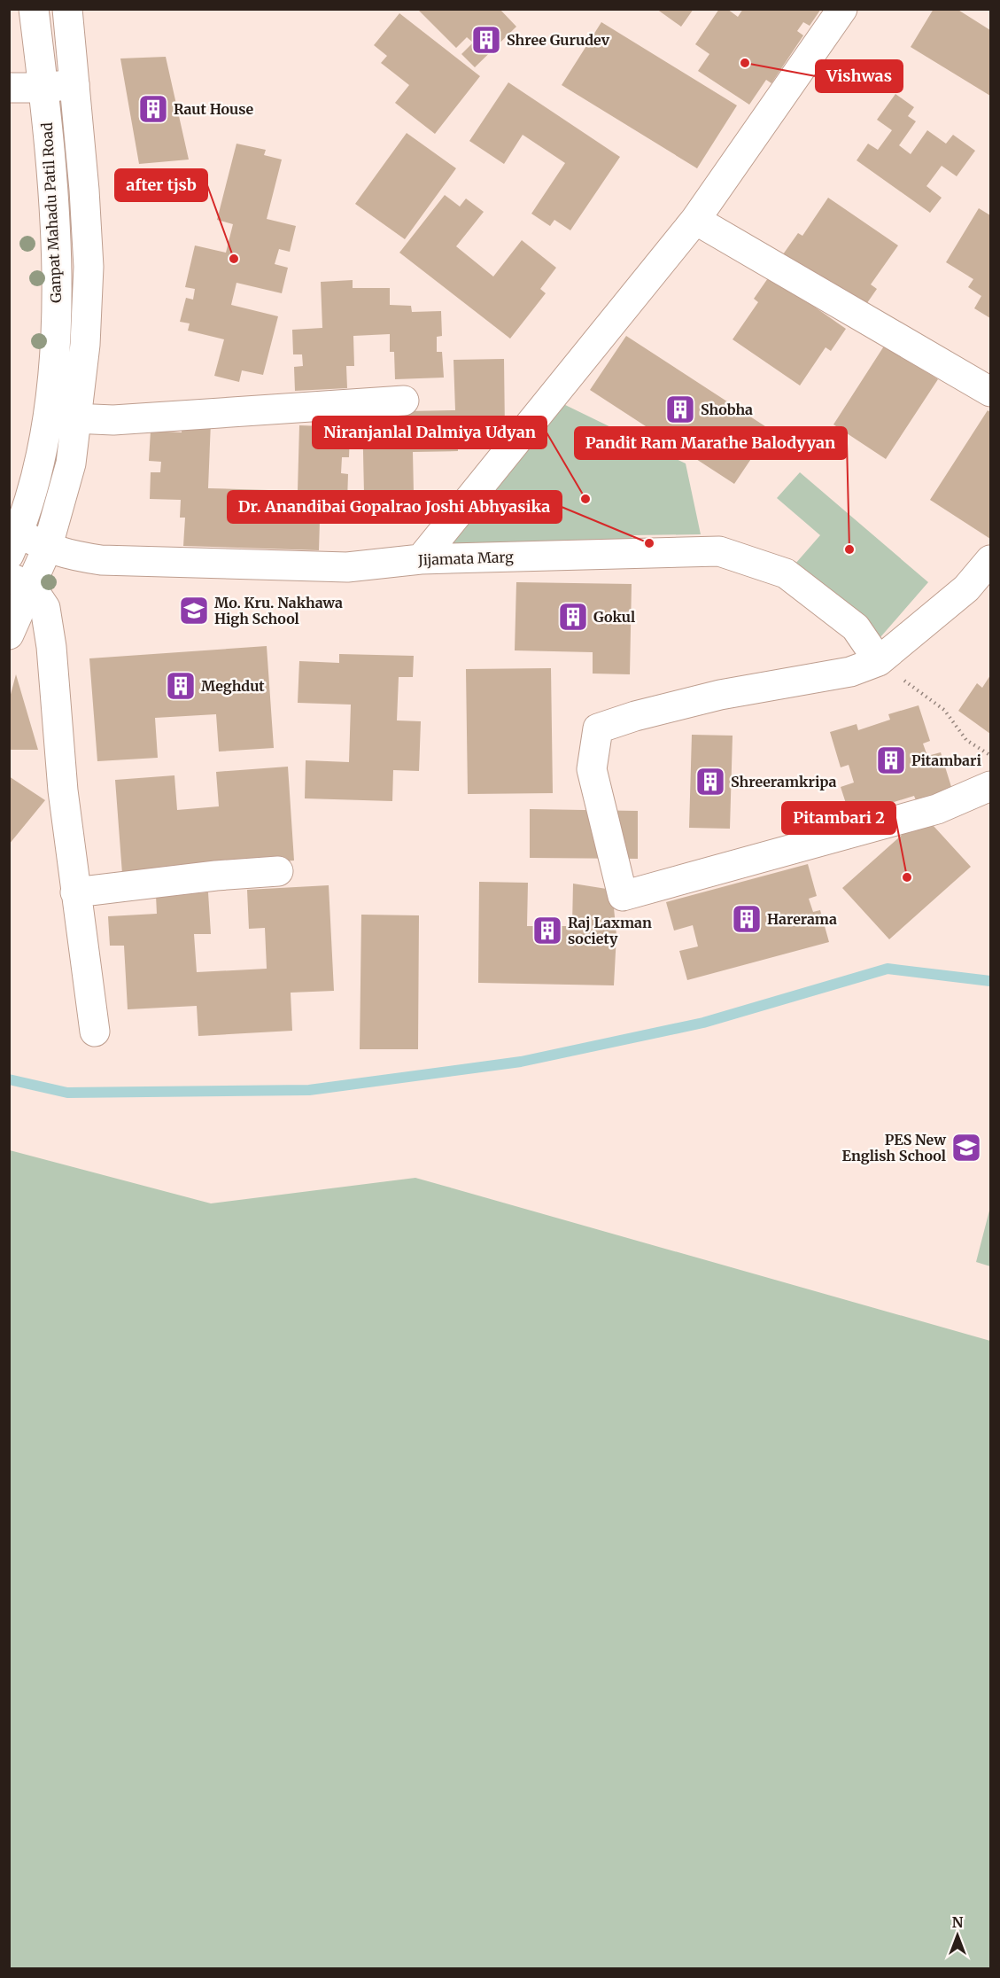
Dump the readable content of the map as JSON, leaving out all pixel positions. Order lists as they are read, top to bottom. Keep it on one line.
{"streets":{"street":["Ganpat Mahadu Patil Road","Jijamata Marg"]},"crossings":[["Ganpat Mahadu Patil Road","Jijamata Marg"]],"places":{"building":["Shree Gurudev","Raut House","Shobha","Gokul","Meghdut","Pitambari","Shreeramkripa","Harerama","Raj Laxman society"],"other":["Vishwas","after tjsb","Niranjanlal Dalmiya Udyan","Dr. Anandibai Gopalrao Joshi Abhyasika","Pandit Ram Marathe Balodyyan","Pitambari 2"],"school or university":["Mo. Kru. Nakhawa High School","PES New English School"]},"north":"top"}
